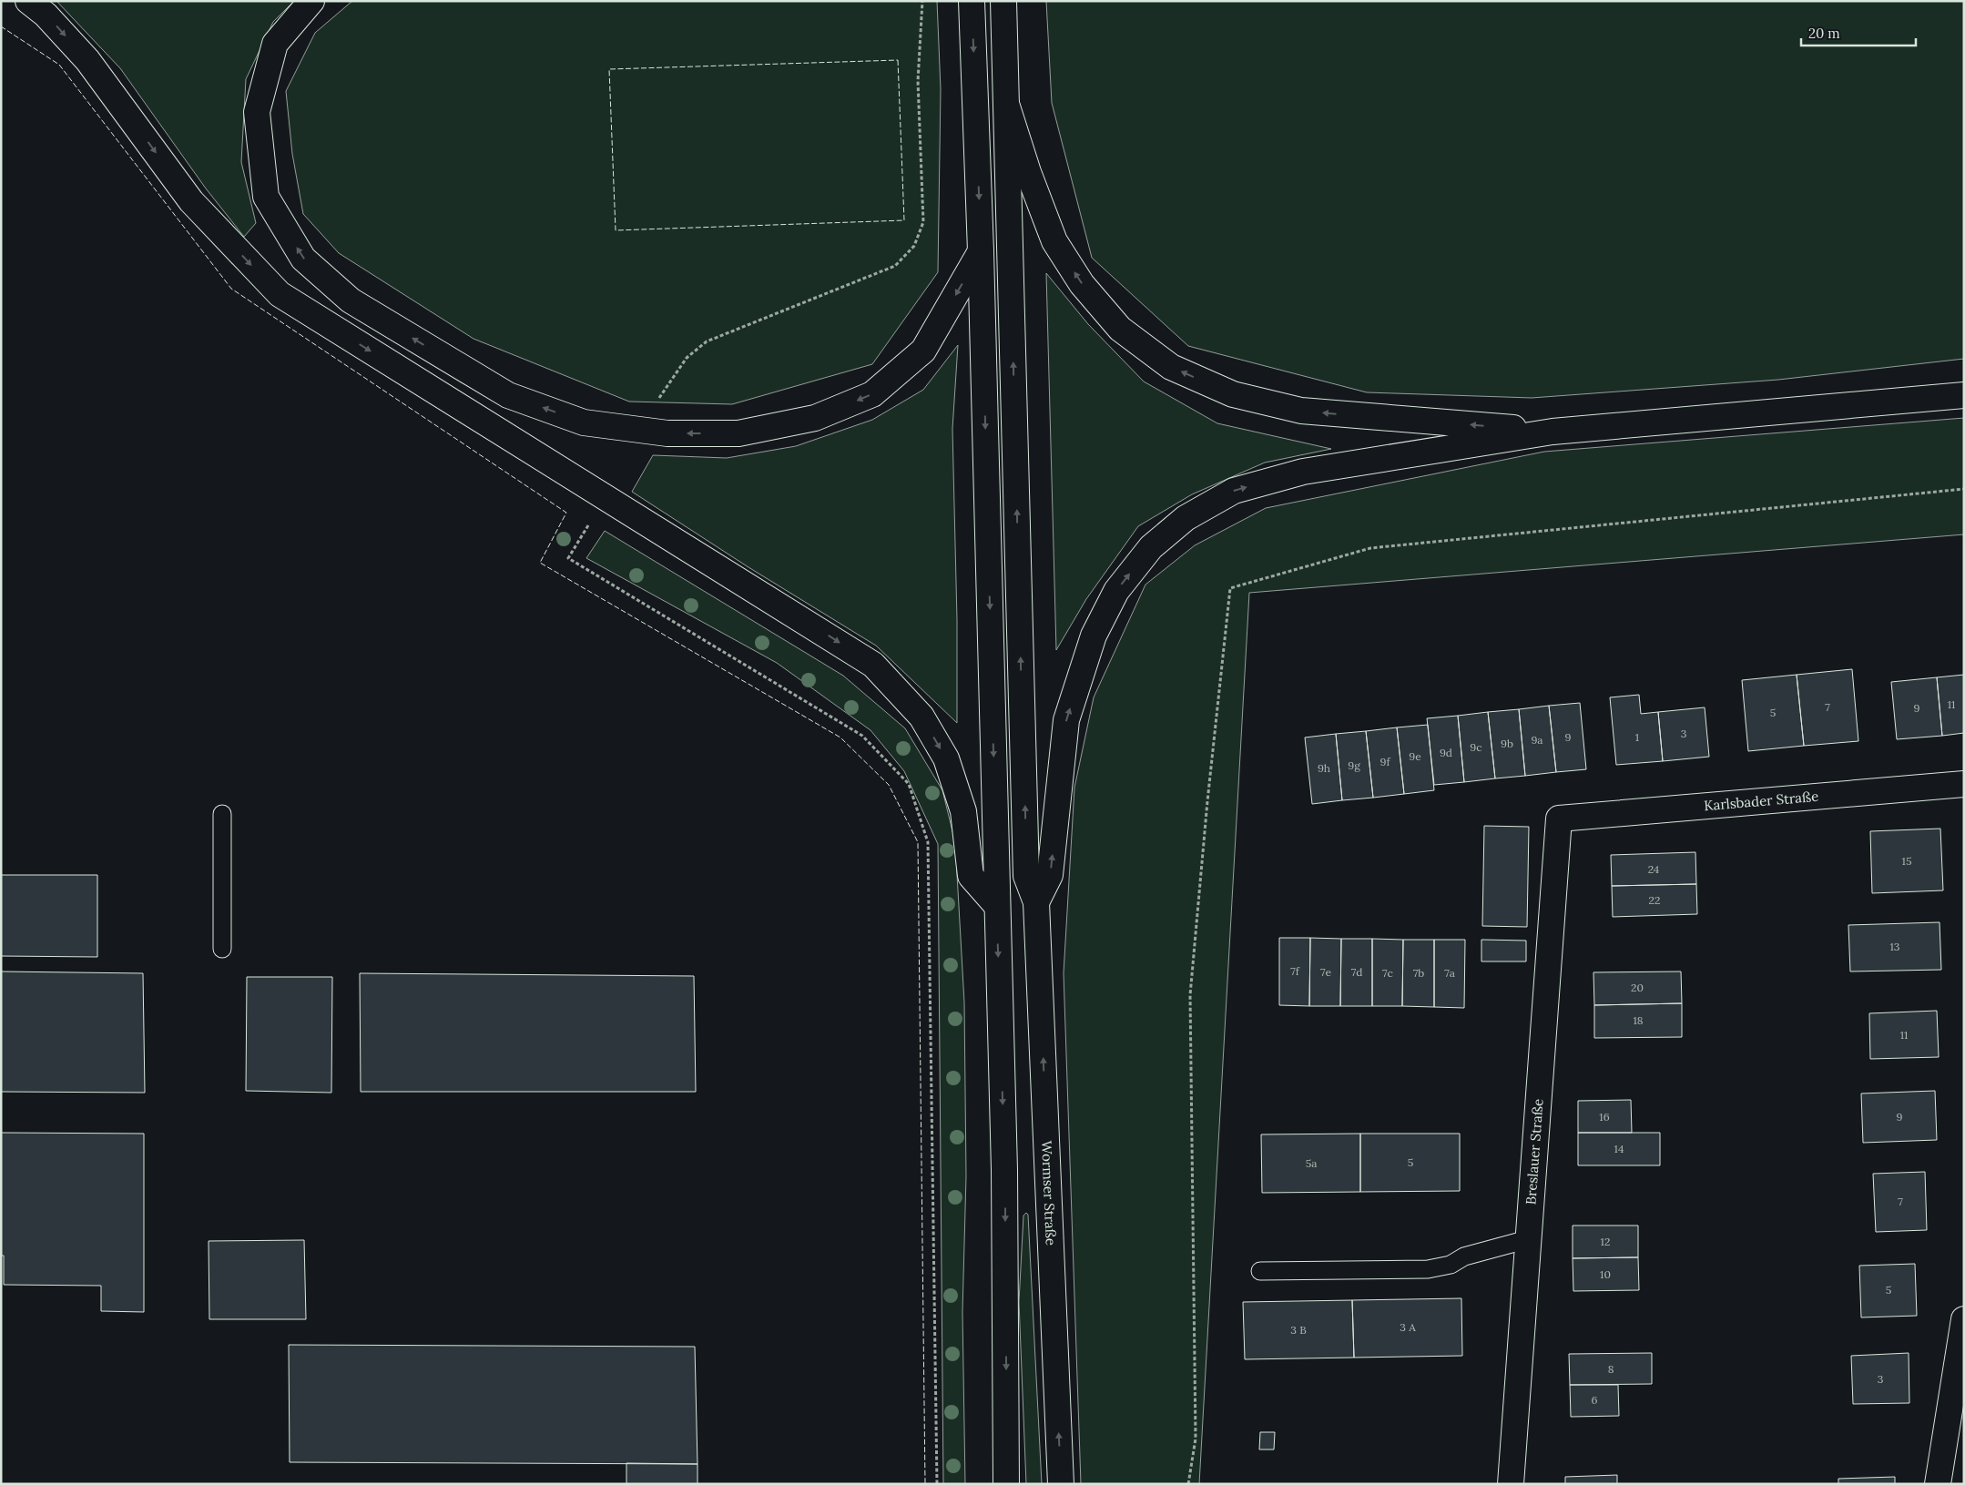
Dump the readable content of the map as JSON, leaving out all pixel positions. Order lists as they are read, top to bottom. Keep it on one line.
{"streets":{"main road":["Karlsbader Straße","Breslauer Straße","Wormser Straße"]},"crossings":[["Karlsbader Straße","Breslauer Straße"]],"house_numbers":["11","7","9","5","3","9","1","9a","9b","9c","9d","9e","9f","9g","9h","15","24","22","13","7f","7e","7d","7c","7b","7a","20","18","11","16","9","14","5","5a","7","12","10","5","3 A","3 B","8","3","6"],"scale_bar":"20 m"}
